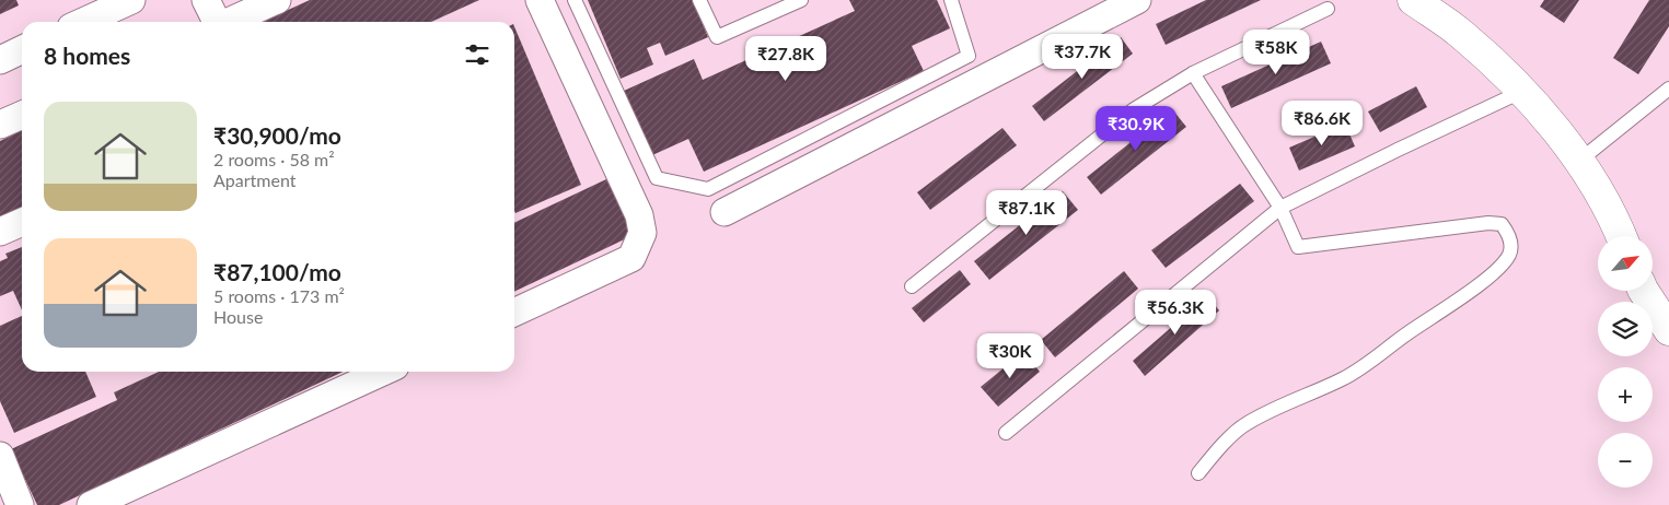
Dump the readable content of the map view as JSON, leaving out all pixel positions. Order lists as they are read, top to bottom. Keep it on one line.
{"north":"top right","page":{"heading":"8 homes","price":["₹58K","₹37.7K","₹27.8K","₹86.6K","₹30.9K","₹87.1K","₹56.3K","₹30K"],"list":[{"name":"₹30,900/mo","note":"2 rooms · 58 m² · Apartment"},{"name":"₹87,100/mo","note":"5 rooms · 173 m² · House"}],"map_buttons":["+","−"]}}
